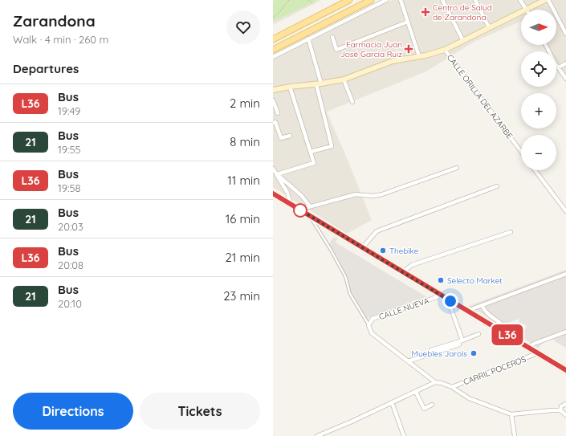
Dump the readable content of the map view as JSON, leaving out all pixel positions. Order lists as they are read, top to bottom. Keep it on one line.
{"streets":{"street":["CALLE ORILLA DEL AZARBE","CALLE NUEVA","CARRIL POCEROS"]},"places":{"health":["Centro de Salud de Zarandona","Farmacia Juan José García Ruiz"],"other":["Thebike","Selecto Market","Muebles Jarols"]},"lines":["bus line L36"],"north":"right","page":{"heading":[["Zarandona","Walk · 4 min · 260 m"],"Departures"],"on_map":"L36","map_buttons":["+","−"],"list":[{"mark":"L36","name":"Bus","note":"19:49","value":"2 min"},{"mark":"21","name":"Bus","note":"19:55","value":"8 min"},{"mark":"L36","name":"Bus","note":"19:58","value":"11 min"},{"mark":"21","name":"Bus","note":"20:03","value":"16 min"},{"mark":"L36","name":"Bus","note":"20:08","value":"21 min"},{"mark":"21","name":"Bus","note":"20:10","value":"23 min"}],"buttons":["Directions","Tickets"]}}
